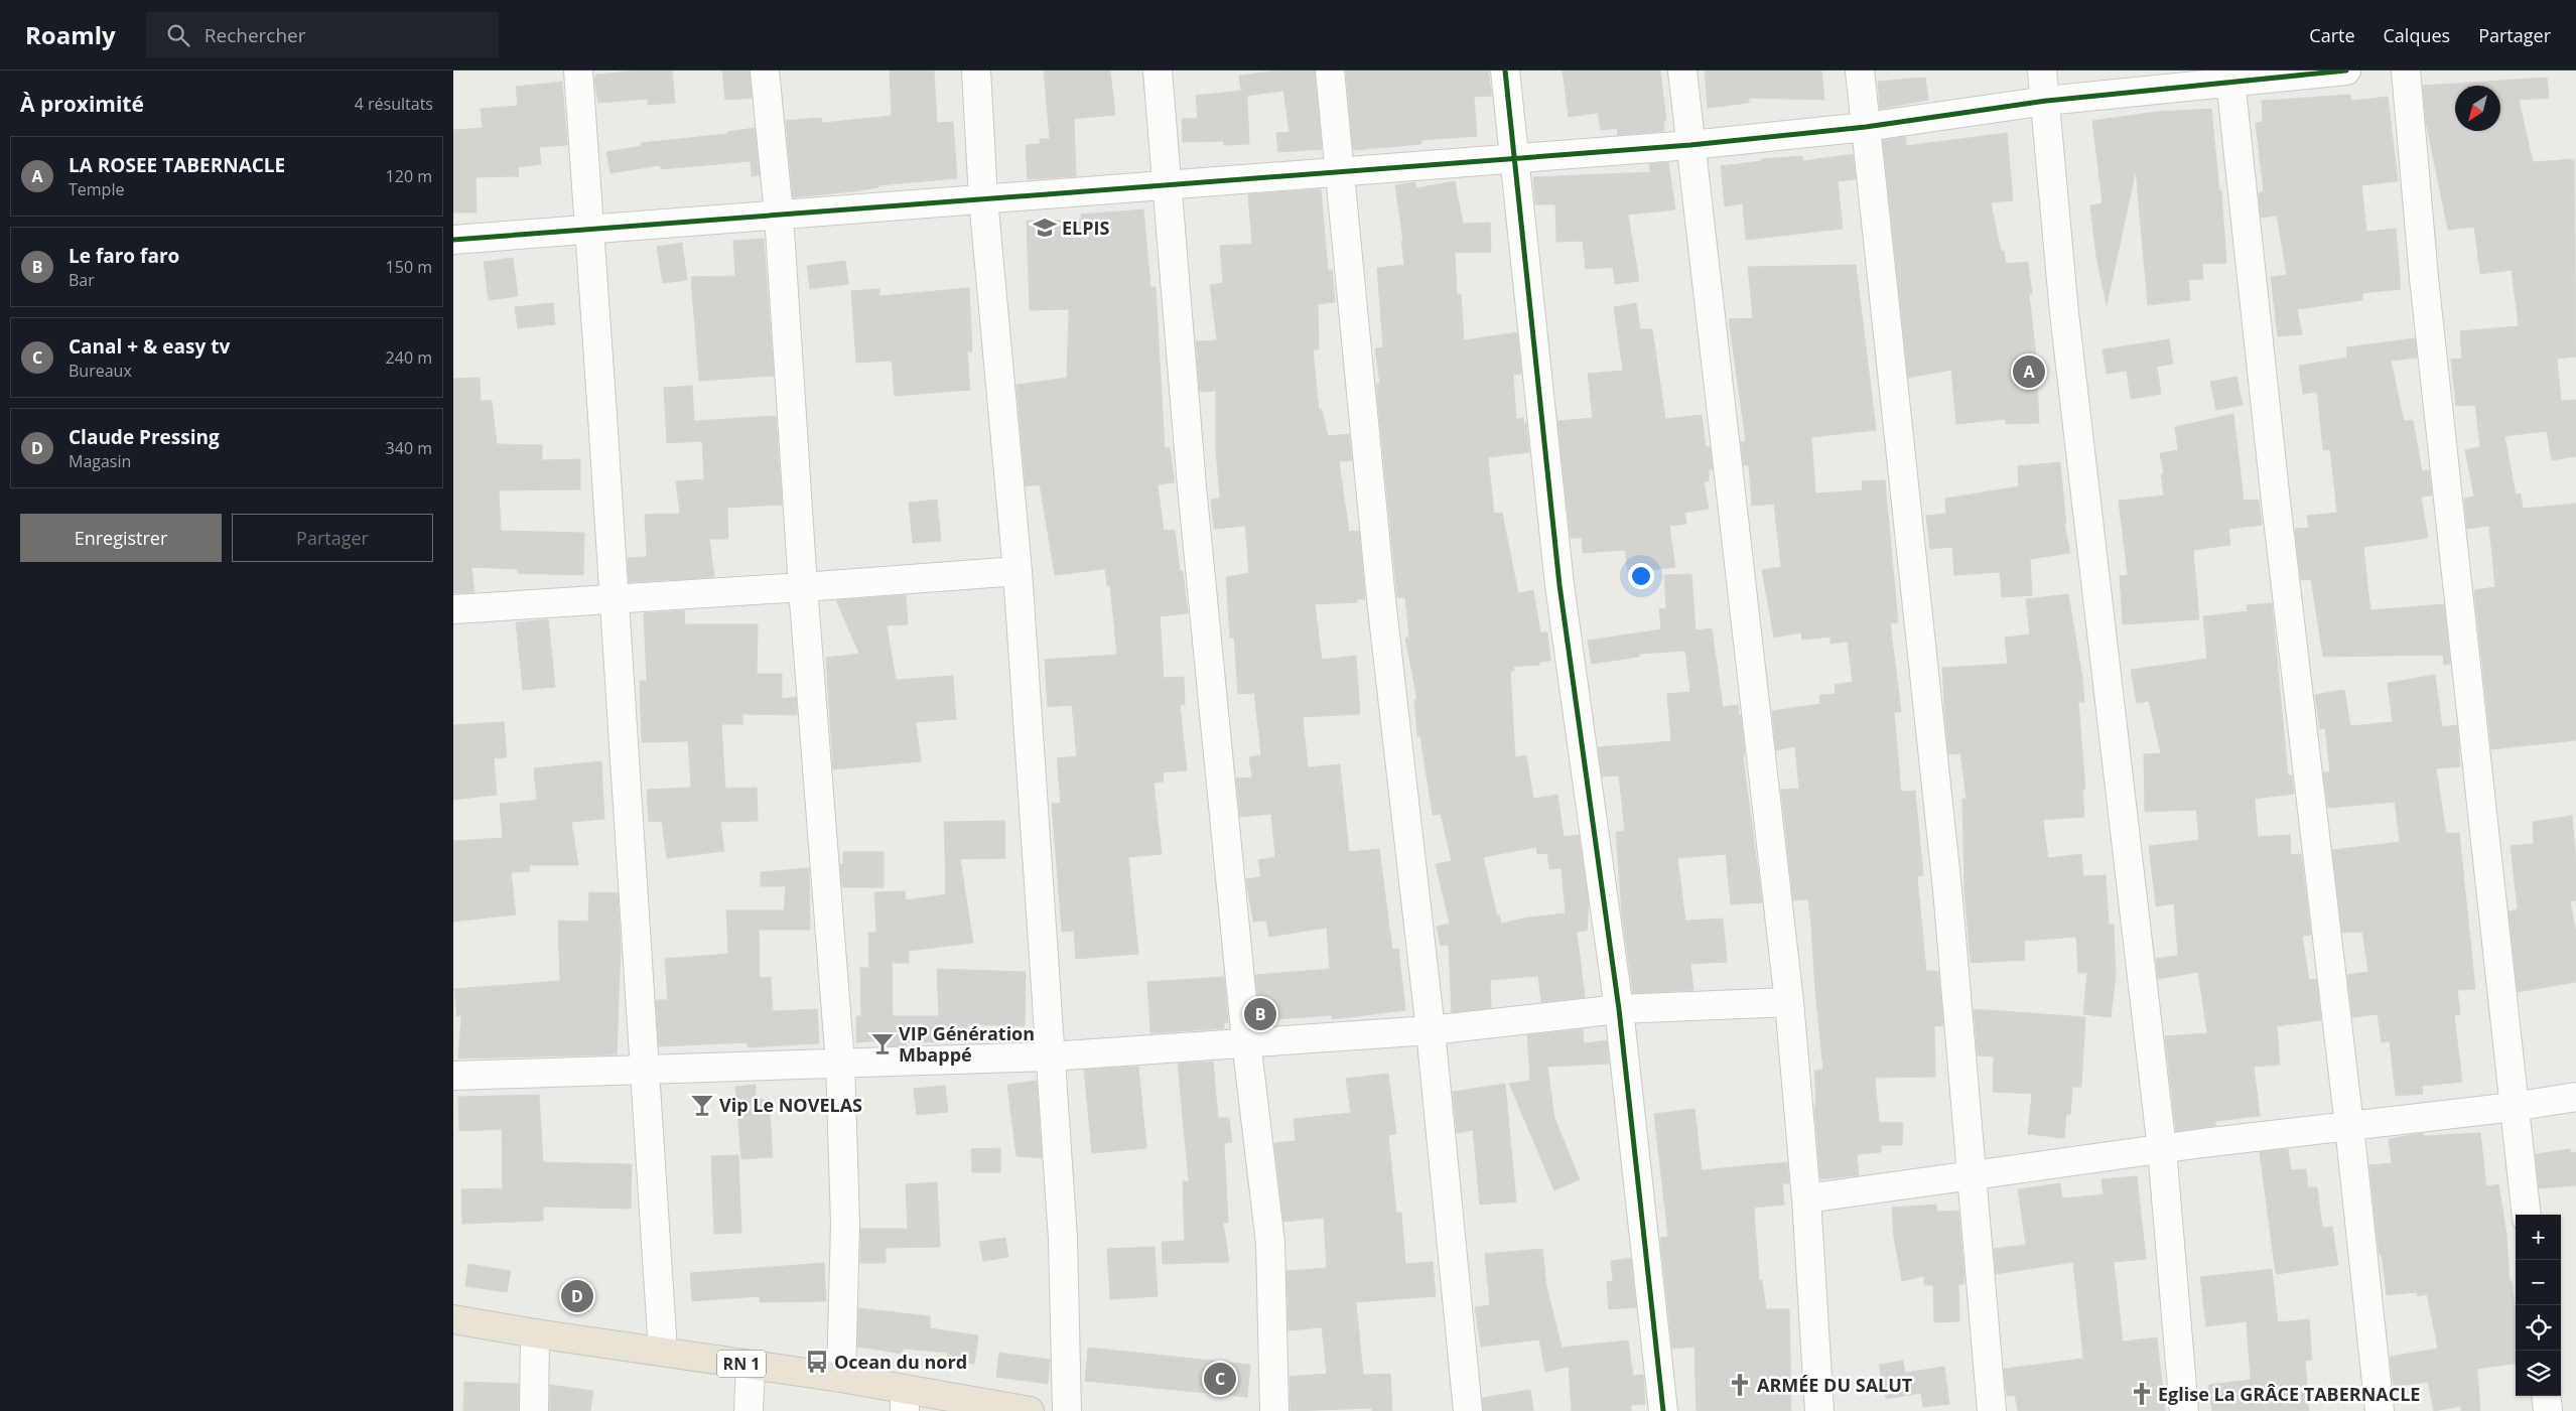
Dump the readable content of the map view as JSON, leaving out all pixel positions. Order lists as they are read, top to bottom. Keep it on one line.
{"streets":{"highway":["RN 1"]},"places":{"school or university":["ELPIS"],"bar":["VIP Génération Mbappé","Vip Le NOVELAS"],"bus stop":["Ocean du nord"],"church":["ARMÉE DU SALUT","Eglise La GRÂCE TABERNACLE"]},"north":"bottom left","page":{"header":"Roamly","search":"Rechercher","nav":["Carte","Calques","Partager"],"heading":["À proximité","4 résultats"],"list":[{"mark":"A","name":"LA ROSEE TABERNACLE","note":"Temple","value":"120 m"},{"mark":"B","name":"Le faro faro","note":"Bar","value":"150 m"},{"mark":"C","name":"Canal + & easy tv","note":"Bureaux","value":"240 m"},{"mark":"D","name":"Claude Pressing","note":"Magasin","value":"340 m"}],"pins":["A","B","D","C"],"buttons":["Enregistrer","Partager"],"map_buttons":["+","−"]}}
